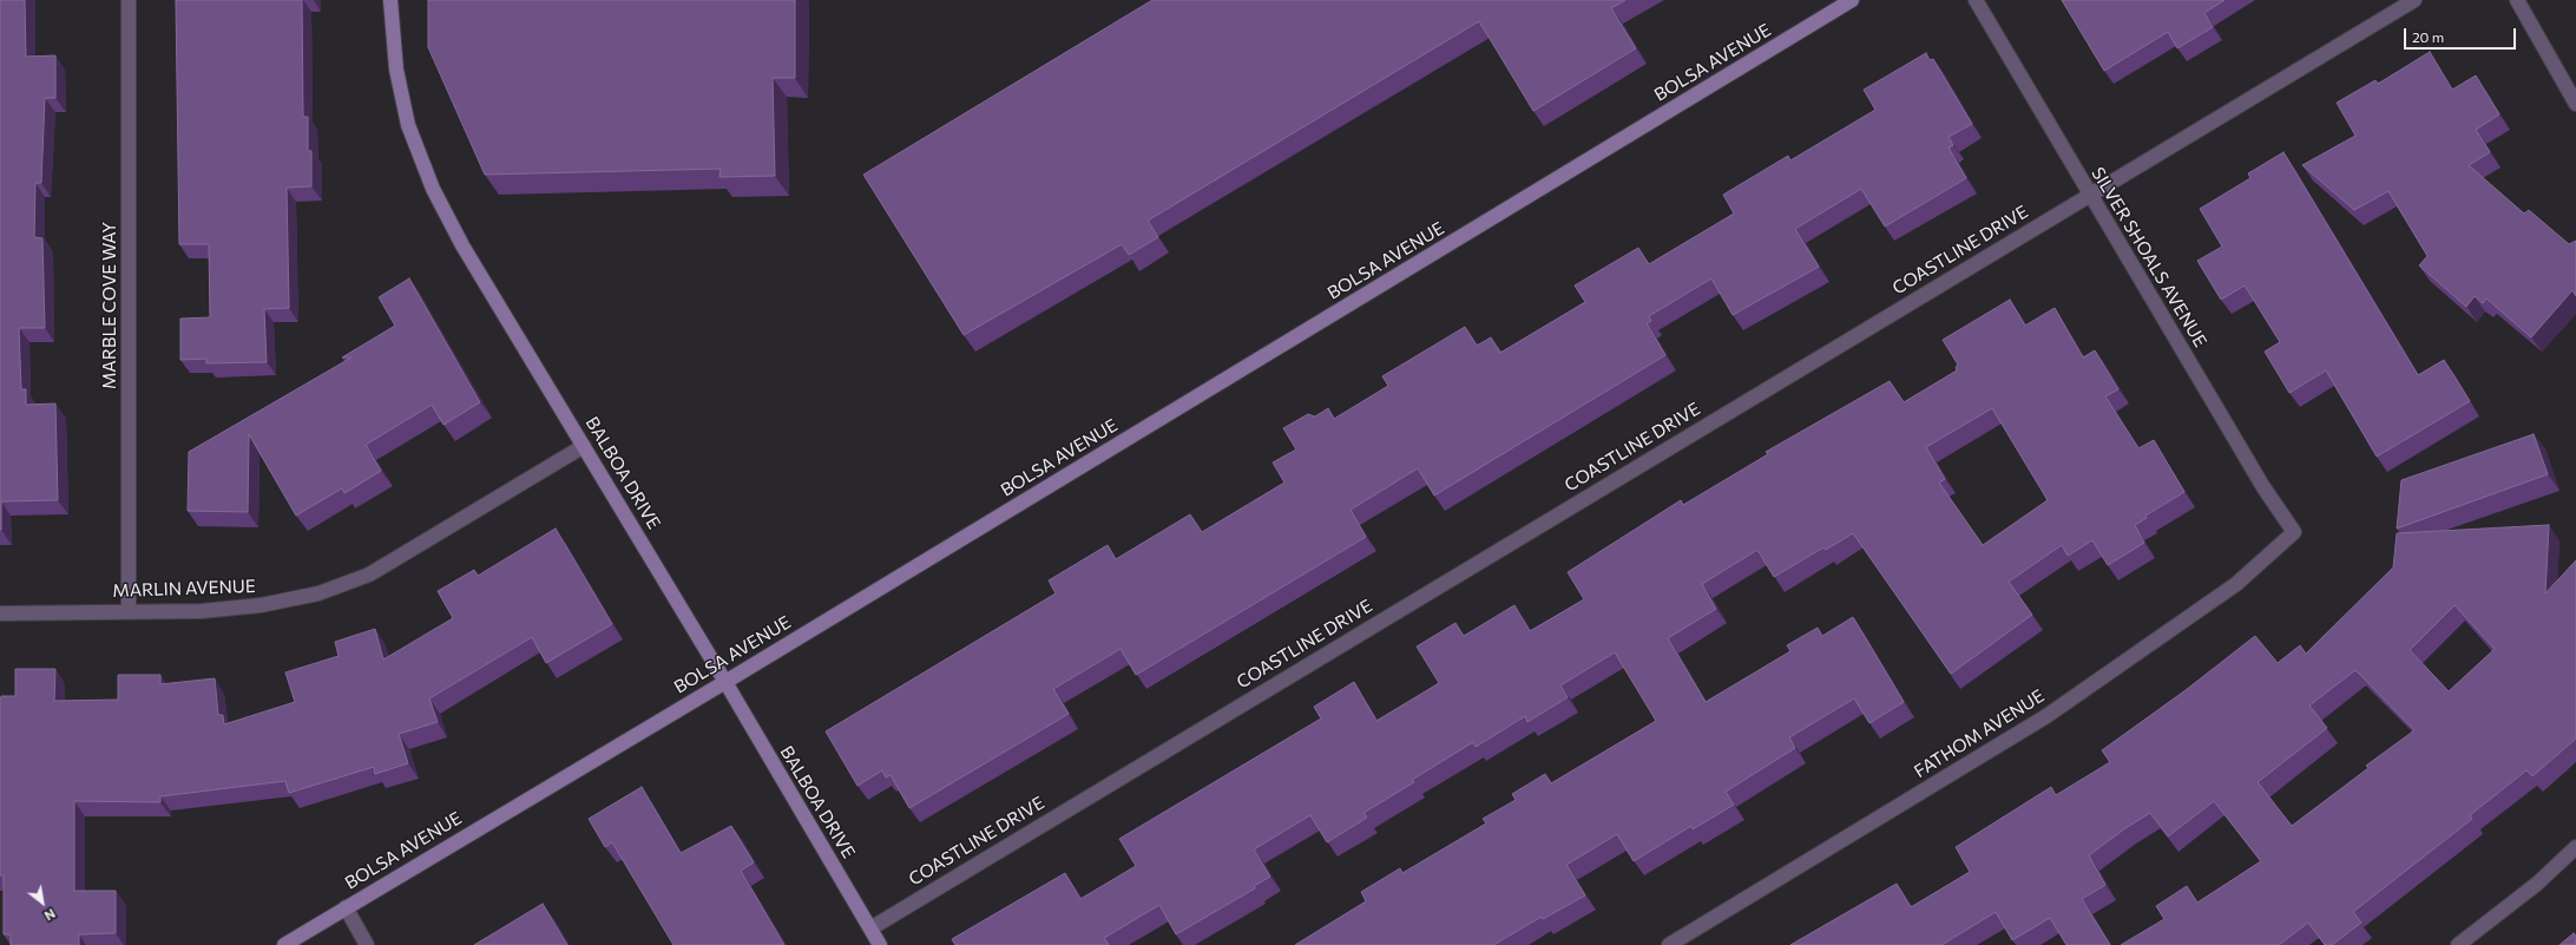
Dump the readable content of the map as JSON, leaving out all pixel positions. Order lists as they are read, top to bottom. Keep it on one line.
{"streets":{"main road":["BOLSA AVENUE","BALBOA DRIVE"],"street":["COASTLINE DRIVE","SILVER SHOALS AVENUE","MARBLE COVE WAY","MARLIN AVENUE","FATHOM AVENUE"]},"crossings":[["BOLSA AVENUE","BALBOA DRIVE"],["COASTLINE DRIVE","SILVER SHOALS AVENUE"],["COASTLINE DRIVE","BALBOA DRIVE"],["SILVER SHOALS AVENUE","FATHOM AVENUE"],["MARBLE COVE WAY","MARLIN AVENUE"],["BALBOA DRIVE","MARLIN AVENUE"]],"scale_bar":"20 m","north":"bottom right"}
